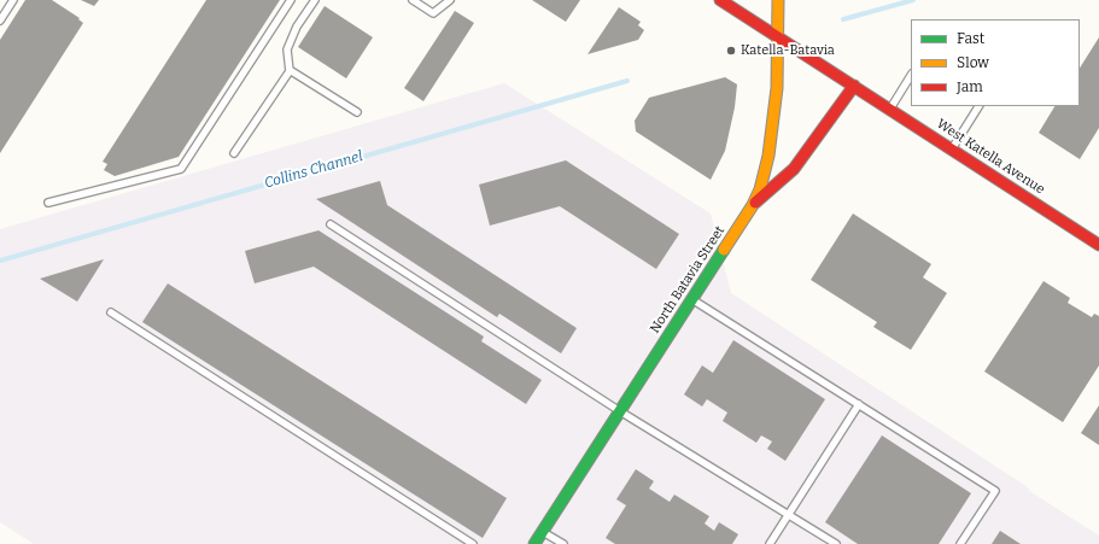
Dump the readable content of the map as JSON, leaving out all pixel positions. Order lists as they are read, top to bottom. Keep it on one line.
{"streets":{"street":["West Katella Avenue","North Batavia Street"]},"crossings":[["West Katella Avenue","North Batavia Street"]],"water":["Collins Channel"],"places":["Katella-Batavia"],"legend":["Fast","Slow","Jam"]}
